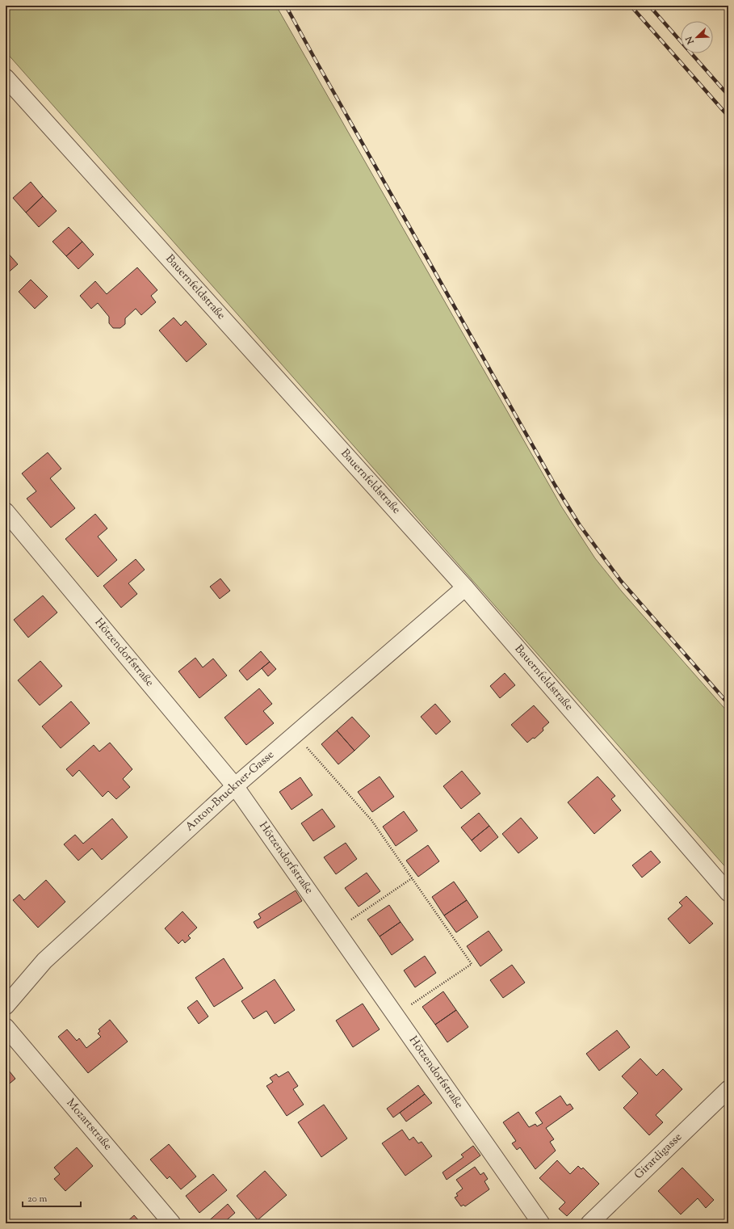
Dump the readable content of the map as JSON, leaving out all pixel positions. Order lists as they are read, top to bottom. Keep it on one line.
{"streets":{"street":["Bauernfeldstraße","Hötzendorfstraße","Anton-Bruckner-Gasse","Mozartstraße","Girardigasse"]},"crossings":[["Bauernfeldstraße","Anton-Bruckner-Gasse"],["Hötzendorfstraße","Anton-Bruckner-Gasse"]],"scale_bar":"20 m","north":"bottom left"}
